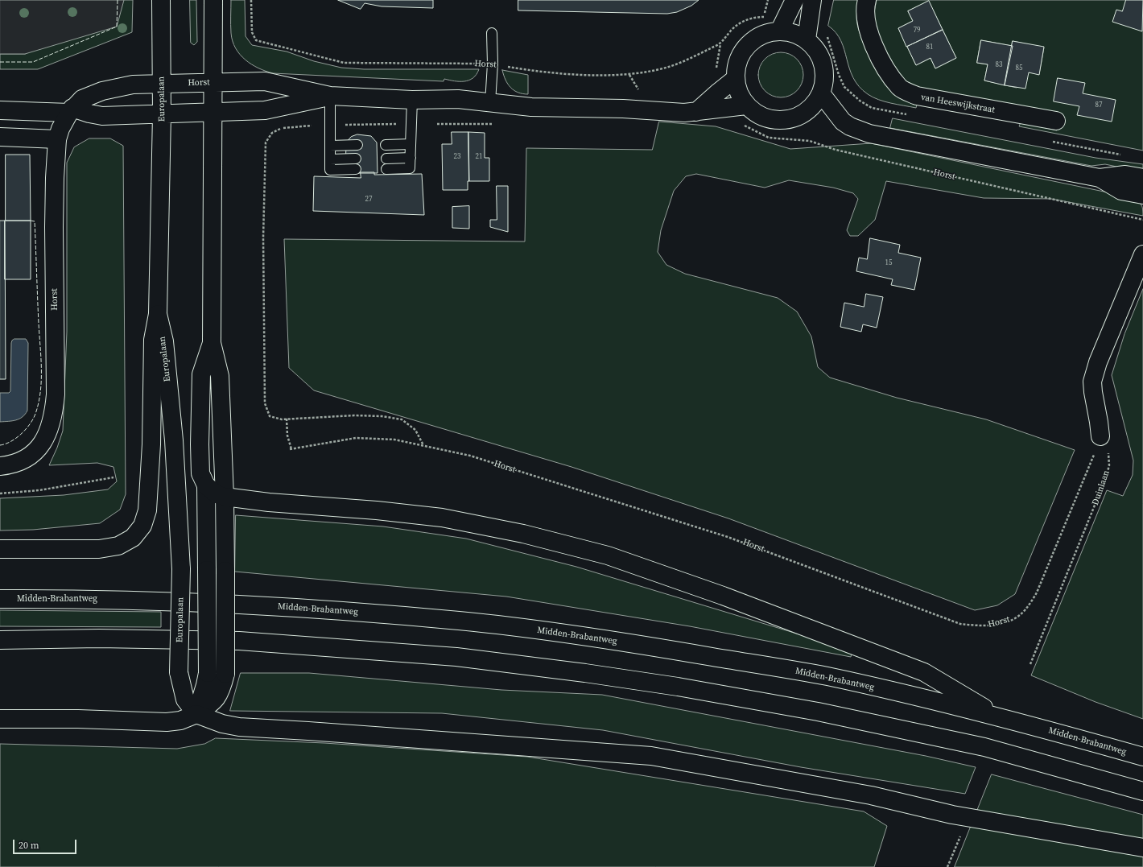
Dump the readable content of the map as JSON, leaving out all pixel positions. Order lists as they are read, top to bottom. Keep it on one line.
{"streets":{"main road":["Horst","Europalaan","van Heeswijkstraat","Midden-Brabantweg"],"path":["Duinlaan"]},"crossings":[["Horst","Europalaan"],["Horst","Duinlaan"]],"house_numbers":["79","81","83","85","87","23","21","27","15"],"scale_bar":"20 m"}
